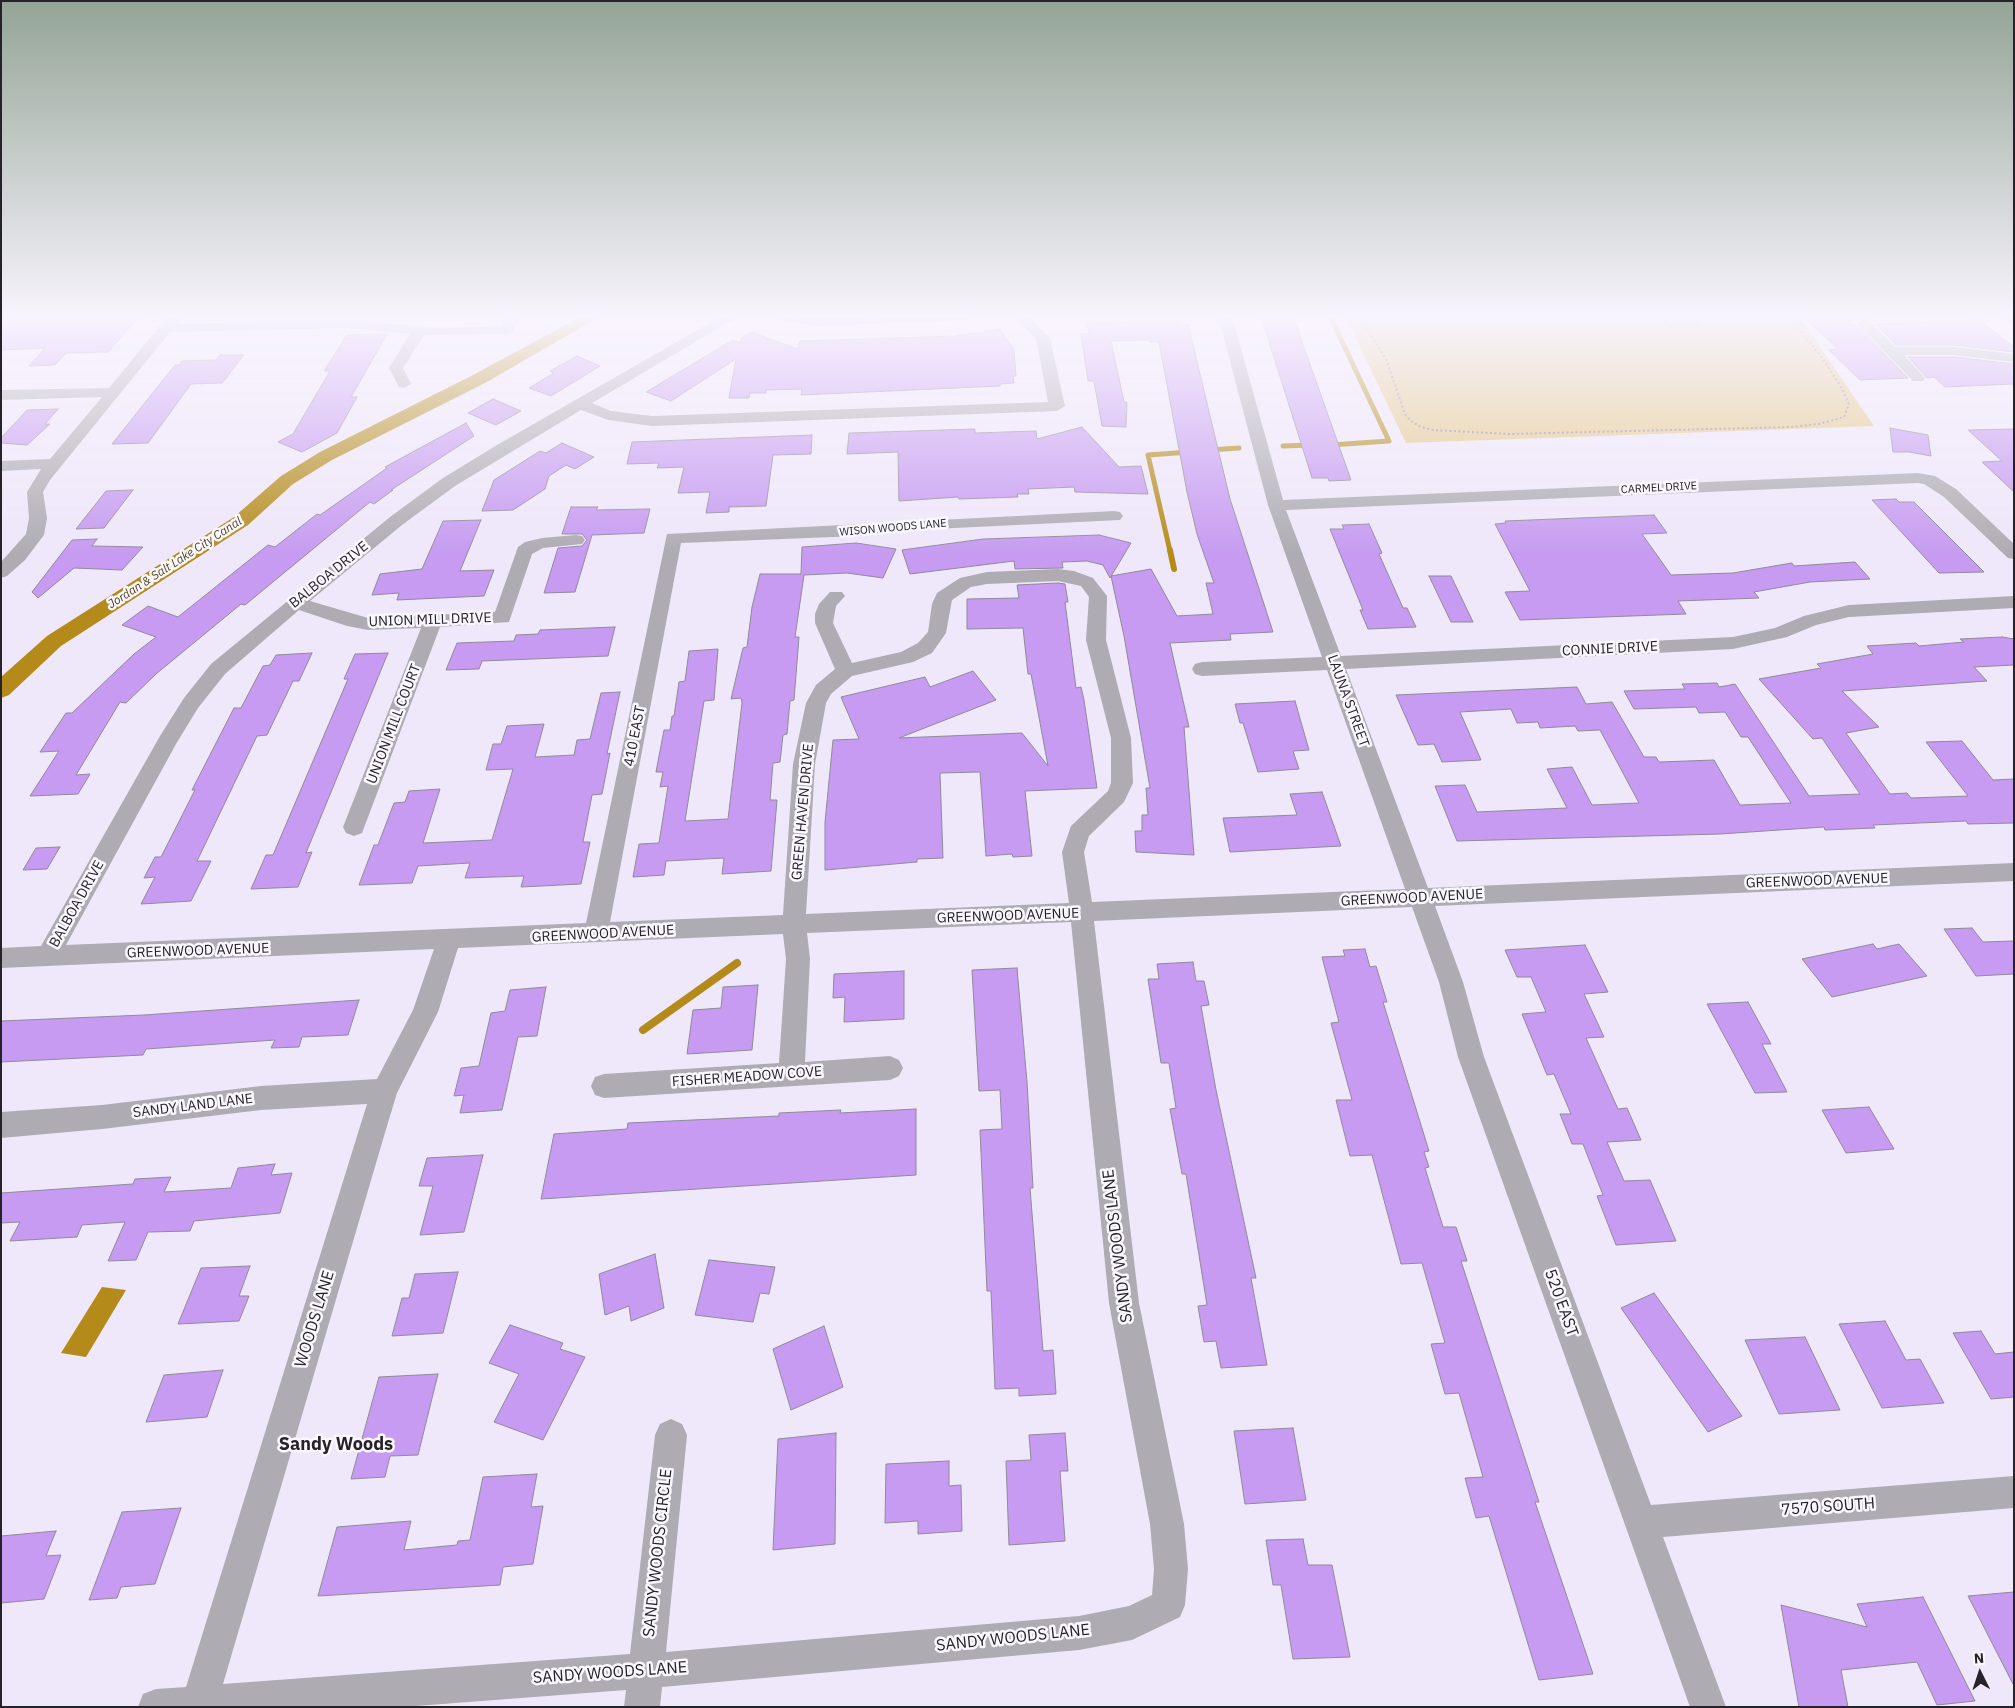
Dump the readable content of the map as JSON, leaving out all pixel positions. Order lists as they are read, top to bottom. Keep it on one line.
{"streets":{"street":["CARMEL DRIVE","WISON WOODS LANE","BALBOA DRIVE","UNION MILL DRIVE","CONNIE DRIVE","LAUNA STREET","UNION MILL COURT","410 EAST","GREEN HAVEN DRIVE","GREENWOOD AVENUE","FISHER MEADOW COVE","SANDY LAND LANE","SANDY WOODS LANE","520 EAST","WOODS LANE","7570 SOUTH","SANDY WOODS CIRCLE"]},"crossings":[["CARMEL DRIVE","LAUNA STREET"],["WISON WOODS LANE","410 EAST"],["BALBOA DRIVE","UNION MILL DRIVE"],["BALBOA DRIVE","GREENWOOD AVENUE"],["UNION MILL DRIVE","UNION MILL COURT"],["CONNIE DRIVE","LAUNA STREET"],["LAUNA STREET","GREENWOOD AVENUE"],["LAUNA STREET","520 EAST"],["410 EAST","GREENWOOD AVENUE"],["GREEN HAVEN DRIVE","GREENWOOD AVENUE"],["GREEN HAVEN DRIVE","FISHER MEADOW COVE"],["GREEN HAVEN DRIVE","SANDY WOODS LANE"],["GREENWOOD AVENUE","SANDY WOODS LANE"],["GREENWOOD AVENUE","520 EAST"],["GREENWOOD AVENUE","WOODS LANE"],["SANDY LAND LANE","WOODS LANE"],["SANDY WOODS LANE","WOODS LANE"],["SANDY WOODS LANE","SANDY WOODS CIRCLE"],["520 EAST","7570 SOUTH"]],"districts":["Sandy Woods"],"water":["Jordan & Salt Lake City Canal"],"north":"top"}
